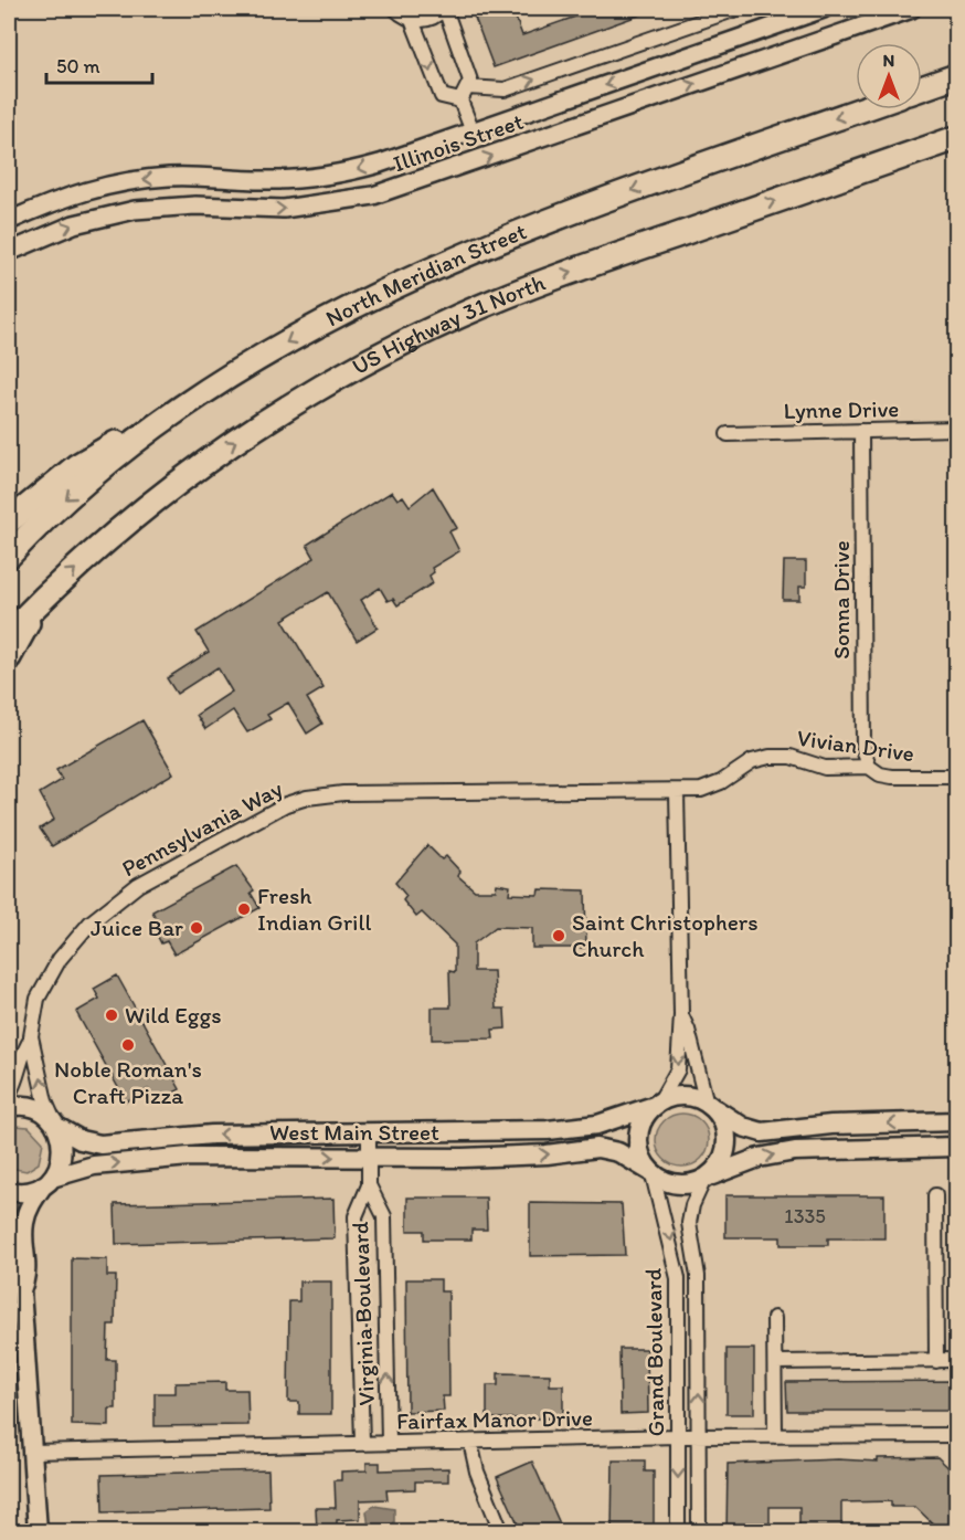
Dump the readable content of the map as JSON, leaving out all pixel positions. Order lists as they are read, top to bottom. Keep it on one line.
{"streets":{"highway":["North Meridian Street","US Highway 31 North"],"main road":["West Main Street"],"street":["Illinois Street","Lynne Drive","Sonna Drive","Vivian Drive","Pennsylvania Way","Virginia Boulevard","Grand Boulevard","Fairfax Manor Drive"]},"crossings":[["Lynne Drive","Sonna Drive"],["Sonna Drive","Vivian Drive"],["Vivian Drive","Pennsylvania Way"],["Pennsylvania Way","West Main Street"],["West Main Street","Virginia Boulevard"],["West Main Street","Grand Boulevard"],["Virginia Boulevard","Fairfax Manor Drive"],["Grand Boulevard","Fairfax Manor Drive"]],"one_way":["North Meridian Street","US Highway 31 North"],"places":["Fresh Indian Grill","Juice Bar","Saint Christophers Church","Wild Eggs","Noble Roman's Craft Pizza"],"house_numbers":["1335"],"scale_bar":"50 m","north":"top"}
